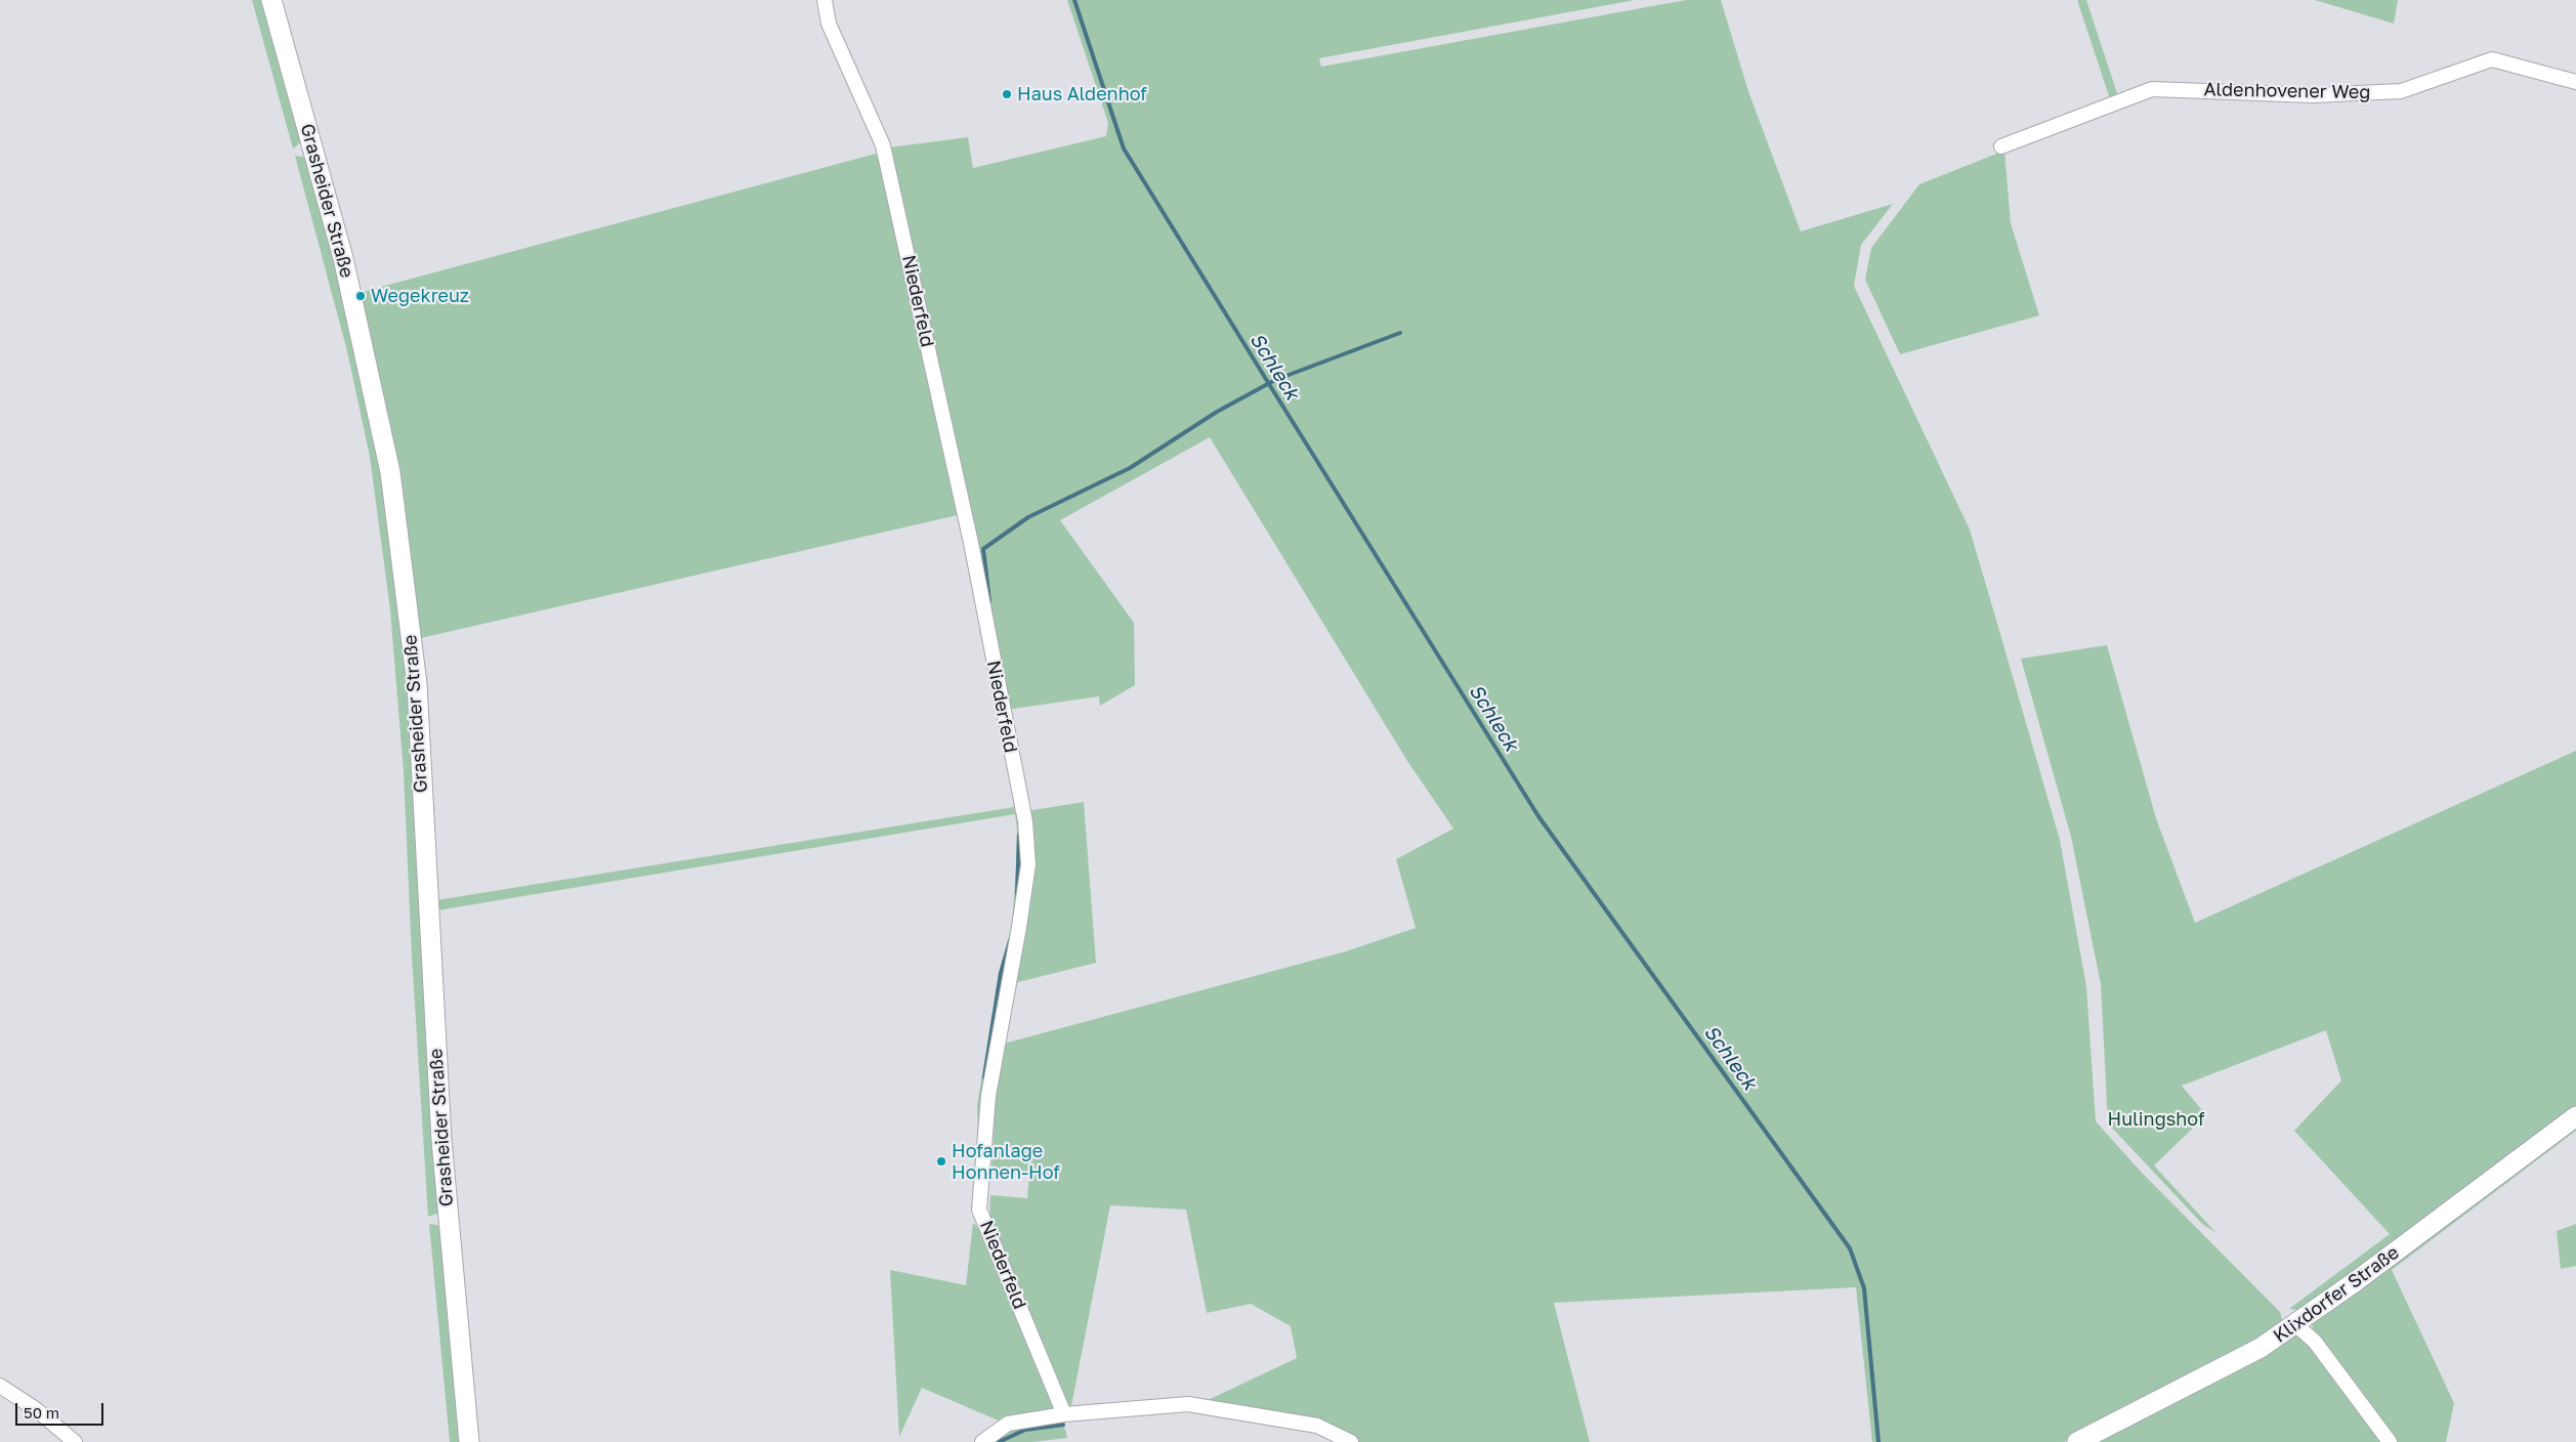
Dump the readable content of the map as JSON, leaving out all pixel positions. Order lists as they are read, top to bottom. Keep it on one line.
{"streets":{"street":["Aldenhovener Weg","Grasheider Straße","Niederfeld","Klixdorfer Straße"]},"water":["Schleck"],"parks":["Hulingshof"],"places":["Haus Aldenhof","Wegekreuz","Hofanlage Honnen-Hof"],"scale_bar":"50 m"}
